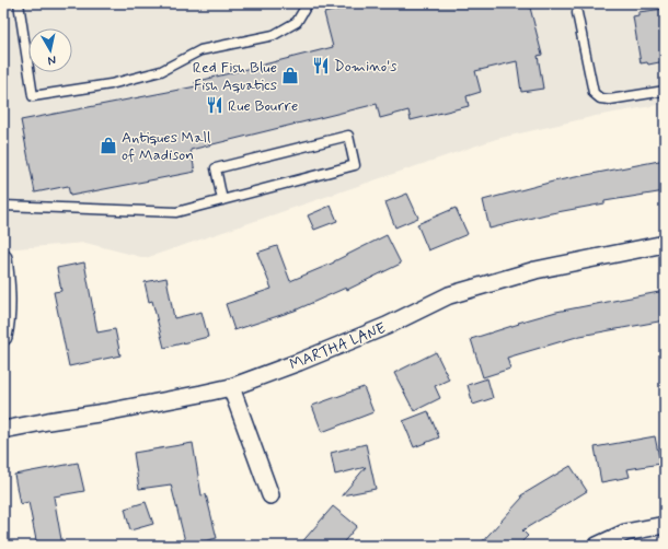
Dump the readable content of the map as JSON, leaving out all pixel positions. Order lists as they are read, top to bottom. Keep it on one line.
{"streets":{"street":["MARTHA LANE"]},"places":{"restaurant":["Domino's","Rue Bourre"],"shop":["Red Fish Blue Fish Aquatics","Antiques Mall of Madison"]},"north":"bottom"}
